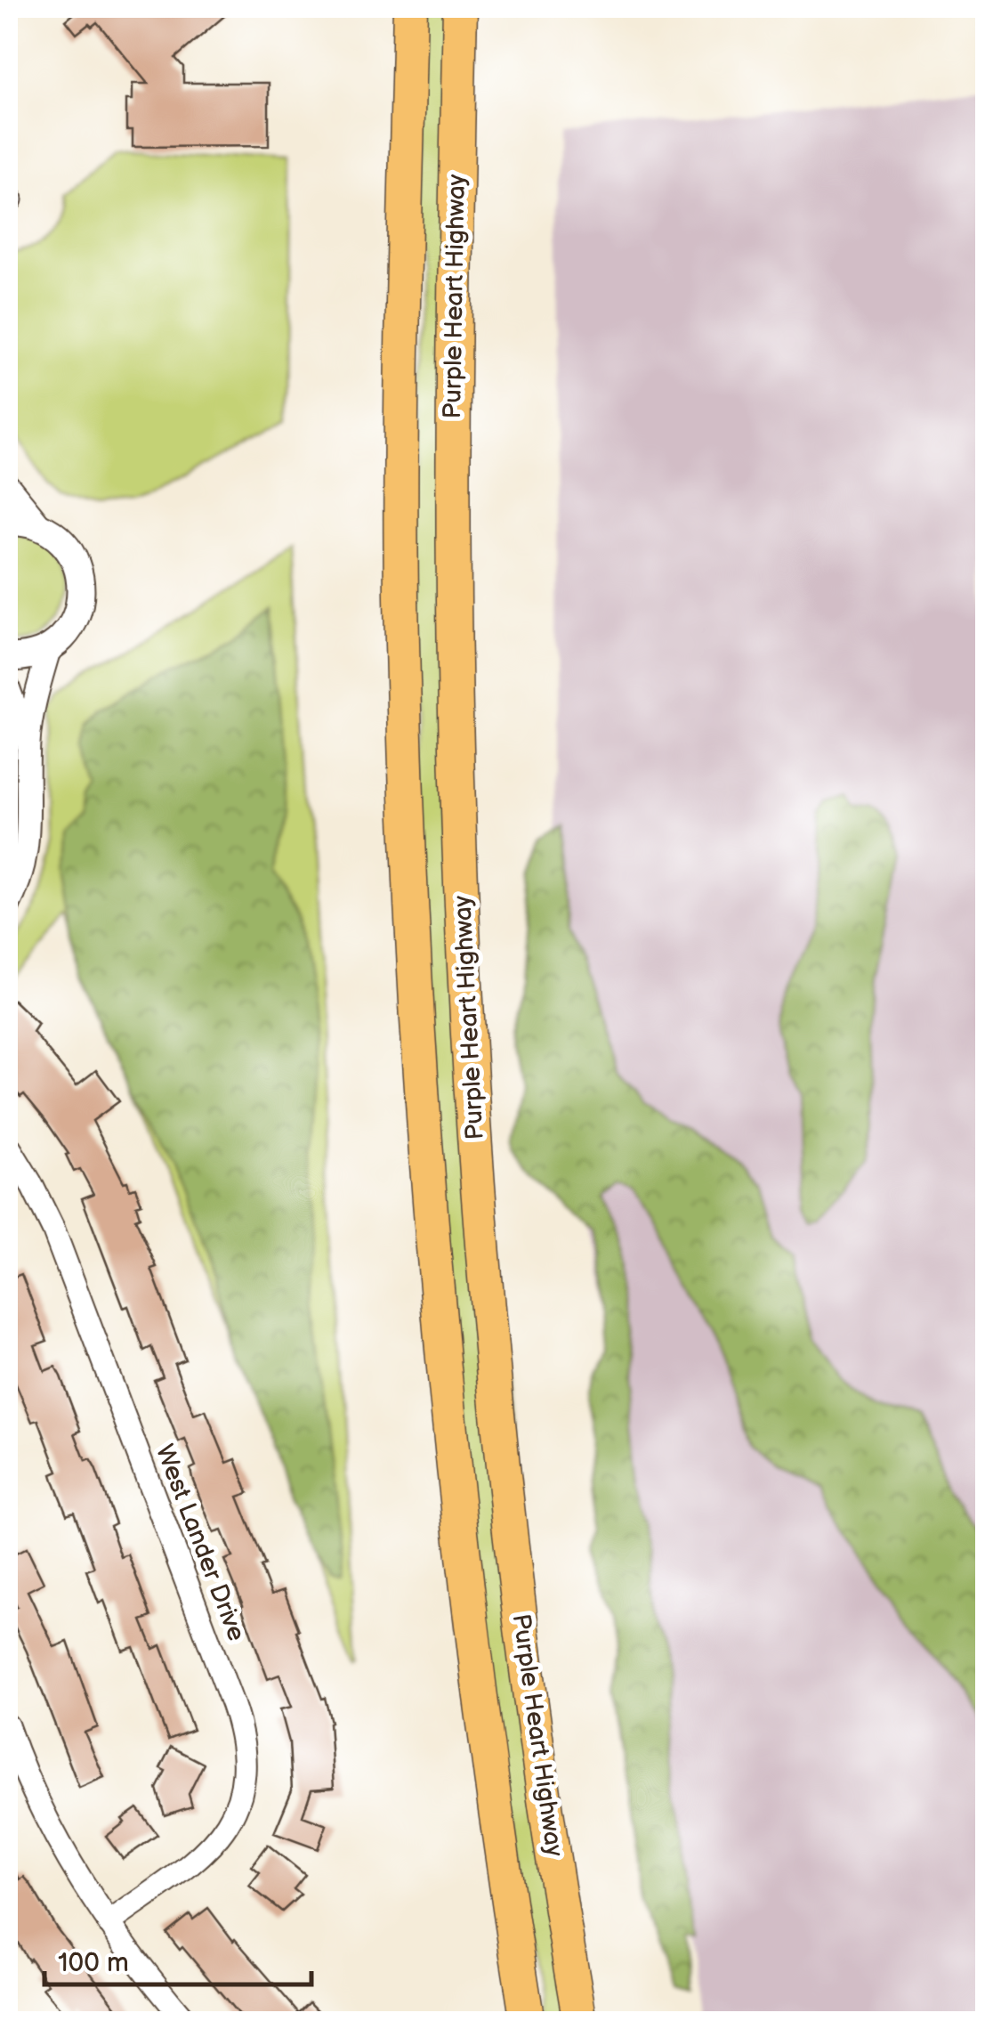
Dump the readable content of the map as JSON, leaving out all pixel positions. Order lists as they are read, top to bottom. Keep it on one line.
{"streets":{"main road":["Purple Heart Highway"],"street":["West Lander Drive"]},"scale_bar":"100 m"}
